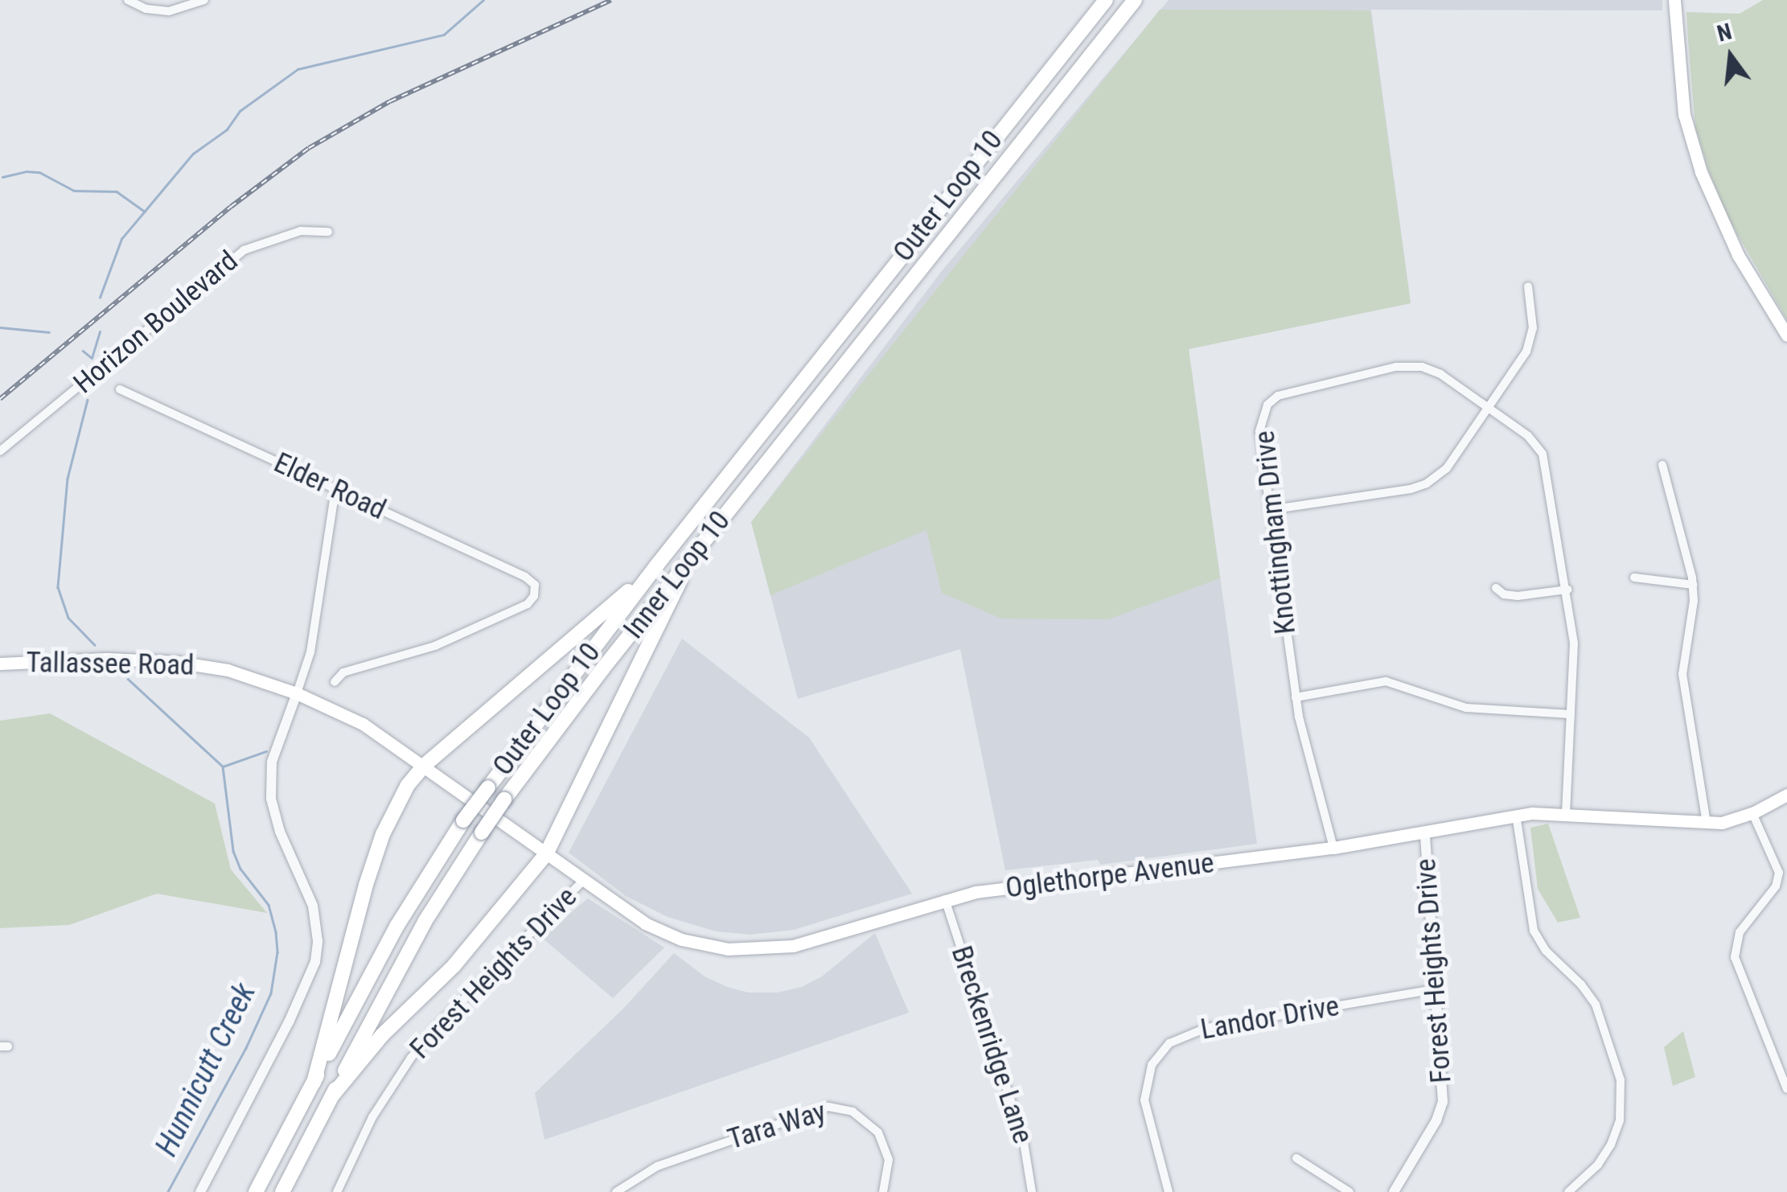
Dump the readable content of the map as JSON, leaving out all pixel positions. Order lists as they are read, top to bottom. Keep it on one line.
{"streets":{"highway":["Outer Loop 10","Inner Loop 10"],"main road":["Tallassee Road","Oglethorpe Avenue"],"street":["Horizon Boulevard","Elder Road","Knottingham Drive","Forest Heights Drive","Landor Drive","Breckenridge Lane","Tara Way"]},"crossings":[["Knottingham Drive","Oglethorpe Avenue"],["Tallassee Road","Oglethorpe Avenue"],["Oglethorpe Avenue","Forest Heights Drive"],["Oglethorpe Avenue","Breckenridge Lane"],["Forest Heights Drive","Landor Drive"]],"water":["Hunnicutt Creek"],"north":"top"}
